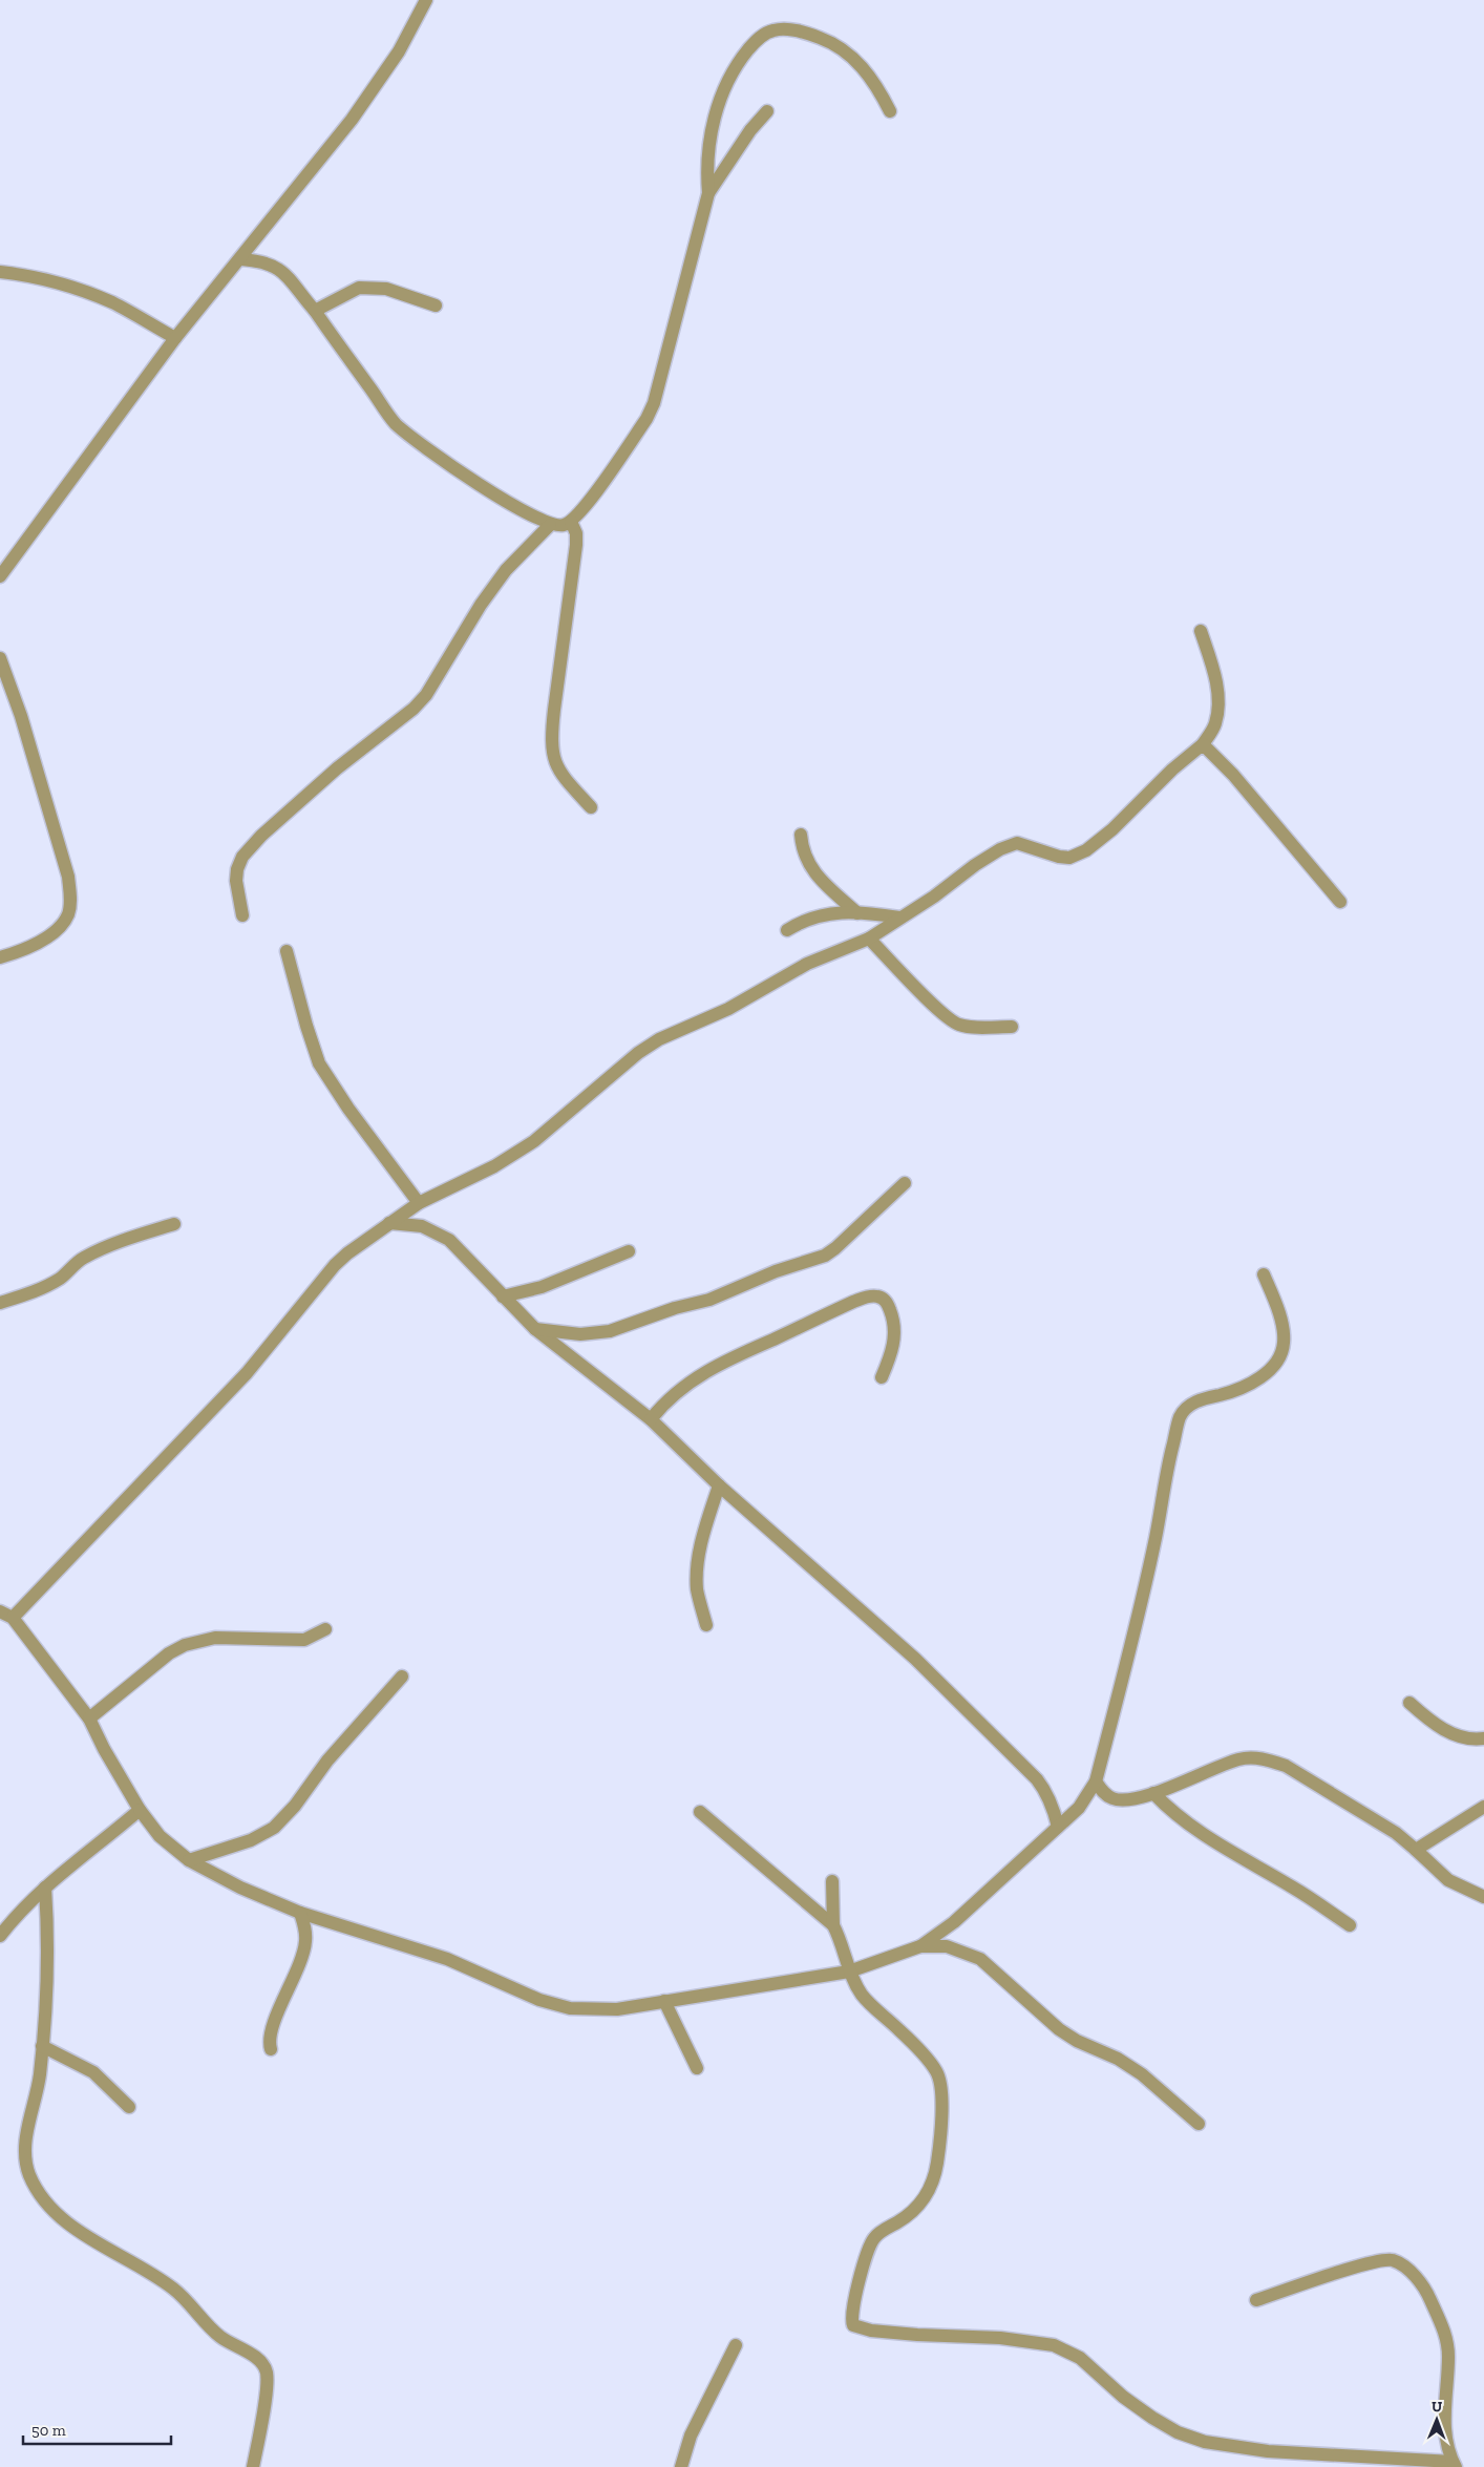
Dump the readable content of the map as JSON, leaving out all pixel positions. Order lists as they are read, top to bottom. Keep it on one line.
{"scale_bar":"50 m","north":"top"}
